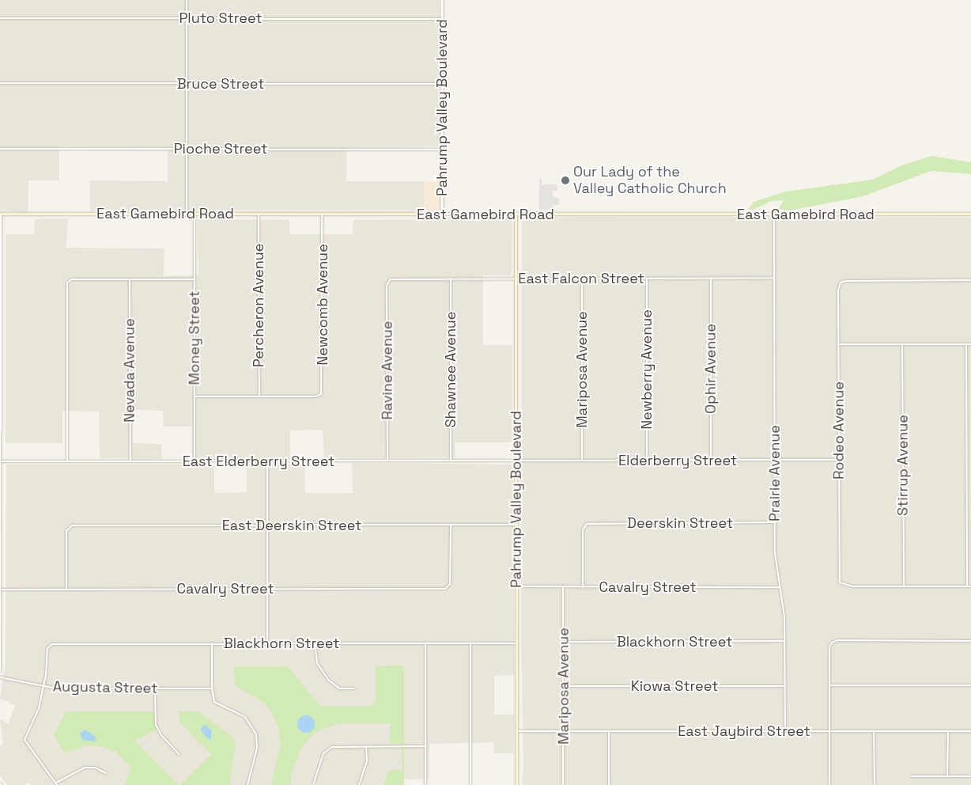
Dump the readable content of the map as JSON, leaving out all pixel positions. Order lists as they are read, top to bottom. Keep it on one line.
{"streets":{"main road":["Pahrump Valley Boulevard","East Gamebird Road"],"street":["Pluto Street","Bruce Street","Pioche Street","East Falcon Street","Newcomb Avenue","Percheron Avenue","Money Street","Ophir Avenue","Shawnee Avenue","Mariposa Avenue","Newberry Avenue","Nevada Avenue","Ravine Avenue","Rodeo Avenue","Elderberry Street","East Elderberry Street","Stirrup Avenue","Prairie Avenue","Deerskin Street","East Deerskin Street","Cavalry Street","Blackhorn Street","Kiowa Street","Augusta Street","East Jaybird Street"]},"crossings":[["Pluto Street","Pahrump Valley Boulevard"],["Bruce Street","Pahrump Valley Boulevard"],["Pahrump Valley Boulevard","Pioche Street"],["Pahrump Valley Boulevard","East Gamebird Road"],["Pahrump Valley Boulevard","East Falcon Street"],["Pahrump Valley Boulevard","Elderberry Street"],["Pahrump Valley Boulevard","East Elderberry Street"],["Pahrump Valley Boulevard","East Deerskin Street"],["Pahrump Valley Boulevard","Cavalry Street"],["Pahrump Valley Boulevard","Blackhorn Street"],["Pahrump Valley Boulevard","East Jaybird Street"],["East Gamebird Road","Newcomb Avenue"],["East Gamebird Road","Percheron Avenue"],["East Gamebird Road","Money Street"],["East Gamebird Road","Prairie Avenue"],["East Falcon Street","Ophir Avenue"],["East Falcon Street","Shawnee Avenue"],["East Falcon Street","Mariposa Avenue"],["East Falcon Street","Newberry Avenue"],["East Falcon Street","Ravine Avenue"],["East Falcon Street","Prairie Avenue"],["Newcomb Avenue","Percheron Avenue"],["Money Street","East Elderberry Street"],["Ophir Avenue","Elderberry Street"],["Shawnee Avenue","East Elderberry Street"],["Mariposa Avenue","Elderberry Street"],["Mariposa Avenue","Cavalry Street"],["Mariposa Avenue","Blackhorn Street"],["Mariposa Avenue","Kiowa Street"],["Mariposa Avenue","East Jaybird Street"],["Newberry Avenue","Elderberry Street"],["Nevada Avenue","East Elderberry Street"],["Ravine Avenue","East Elderberry Street"],["Rodeo Avenue","Elderberry Street"],["Rodeo Avenue","Stirrup Avenue"],["Elderberry Street","East Elderberry Street"],["Elderberry Street","Prairie Avenue"],["Prairie Avenue","Deerskin Street"],["Prairie Avenue","Cavalry Street"],["Prairie Avenue","Blackhorn Street"],["Prairie Avenue","Kiowa Street"],["Prairie Avenue","East Jaybird Street"],["Deerskin Street","Cavalry Street"],["East Deerskin Street","Cavalry Street"],["Blackhorn Street","Augusta Street"]],"places":["Our Lady of the Valley Catholic Church"]}
